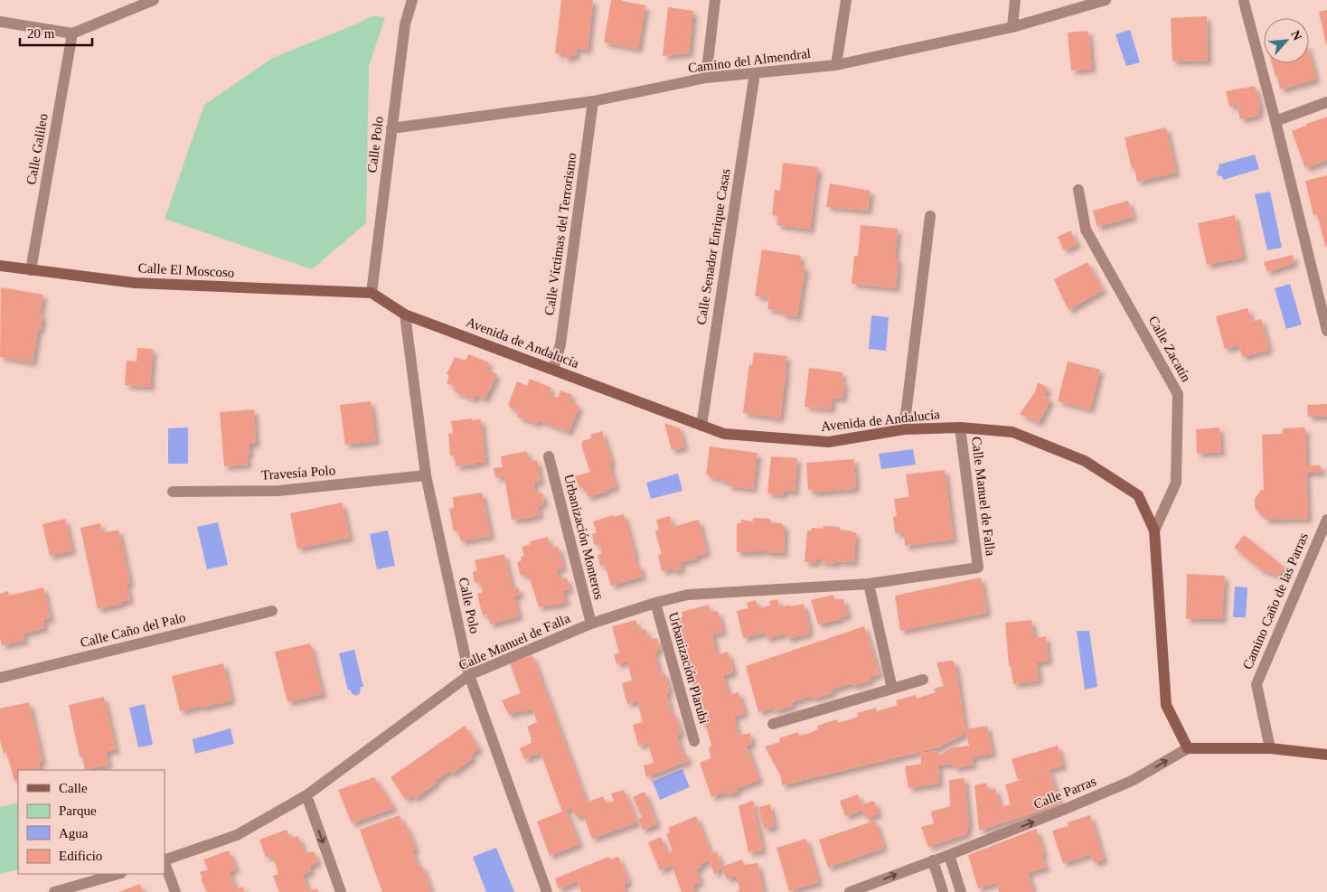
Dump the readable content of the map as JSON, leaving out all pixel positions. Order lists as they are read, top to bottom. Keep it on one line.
{"streets":{"street":["Camino del Almendral","Calle Polo","Calle Galileo","Calle Víctimas del Terrorismo","Calle Senador Enrique Casas","Calle El Moscoso","Avenida de Andalucía","Calle Zacatín","Travesía Polo","Calle Manuel de Falla","Urbanización Monteros","Camino Caño de las Parras","Calle Caño del Palo","Urbanización Plarubi","Calle Parras"]},"crossings":[["Camino del Almendral","Calle Polo"],["Camino del Almendral","Calle Víctimas del Terrorismo"],["Camino del Almendral","Calle Senador Enrique Casas"],["Calle Polo","Calle El Moscoso"],["Calle Polo","Avenida de Andalucía"],["Calle Polo","Travesía Polo"],["Calle Polo","Calle Manuel de Falla"],["Calle Galileo","Calle El Moscoso"],["Calle Víctimas del Terrorismo","Avenida de Andalucía"],["Calle Senador Enrique Casas","Avenida de Andalucía"],["Calle El Moscoso","Avenida de Andalucía"],["Avenida de Andalucía","Calle Zacatín"],["Avenida de Andalucía","Calle Manuel de Falla"],["Avenida de Andalucía","Calle Parras"],["Calle Manuel de Falla","Urbanización Monteros"],["Calle Manuel de Falla","Urbanización Plarubi"]],"one_way":["Calle Parras"],"legend":["Calle","Parque","Agua","Edificio"],"scale_bar":"20 m","north":"top right"}
